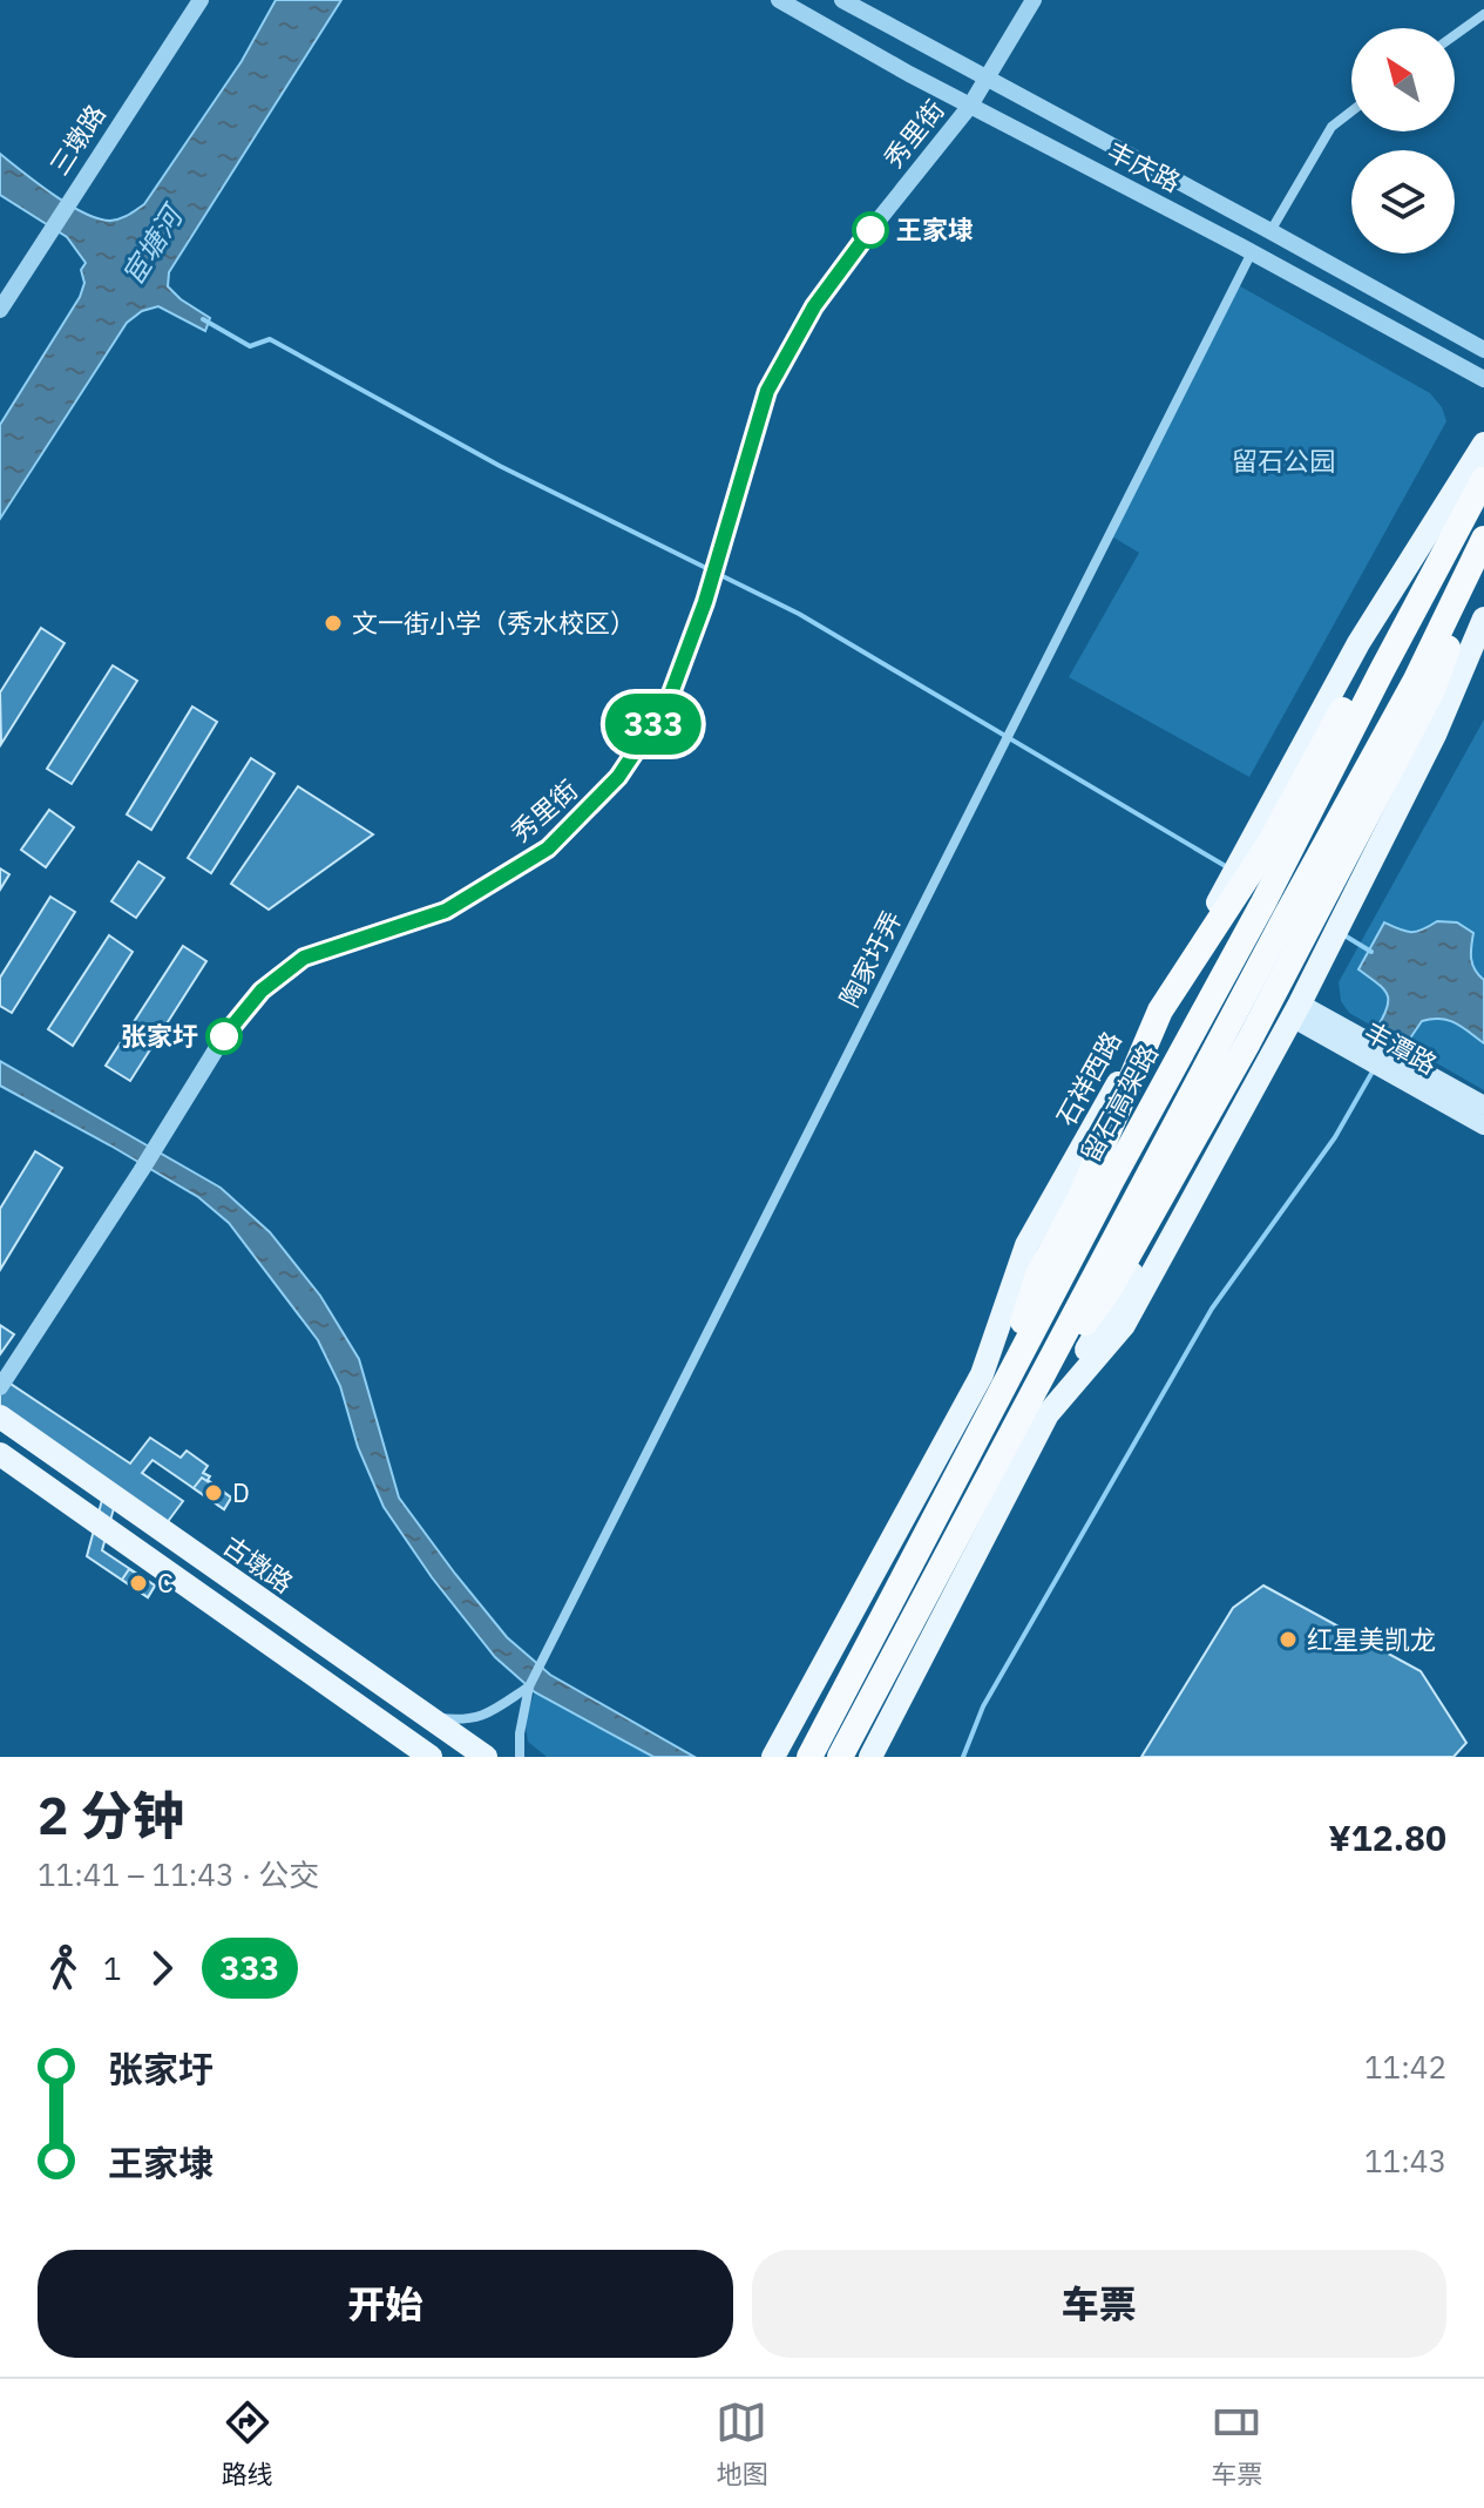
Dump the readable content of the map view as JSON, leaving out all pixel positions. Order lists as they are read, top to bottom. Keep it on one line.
{"streets":{"highway":["留石高架路"],"main road":["丰潭路","石祥西路","古墩路"],"street":["秀里街","三墩路","丰庆路","陶家圩弄"]},"crossings":[["秀里街","丰庆路"],["丰庆路","陶家圩弄"]],"water":["宦塘河"],"parks":["留石公园"],"places":["王家埭","文一街小学（秀水校区）","张家圩","D","C","红星美凯龙"],"lines":["bus line 333"],"north":"top left","page":{"on_map":"333","heading":["2 分钟","11:41 – 11:43 · 公交","¥12.80"],"legs":["1","333"],"list":[{"name":"张家圩","value":"11:42"},{"name":"王家埭","value":"11:43"}],"buttons":["开始","车票"],"tabs":["路线","地图","车票"]}}
